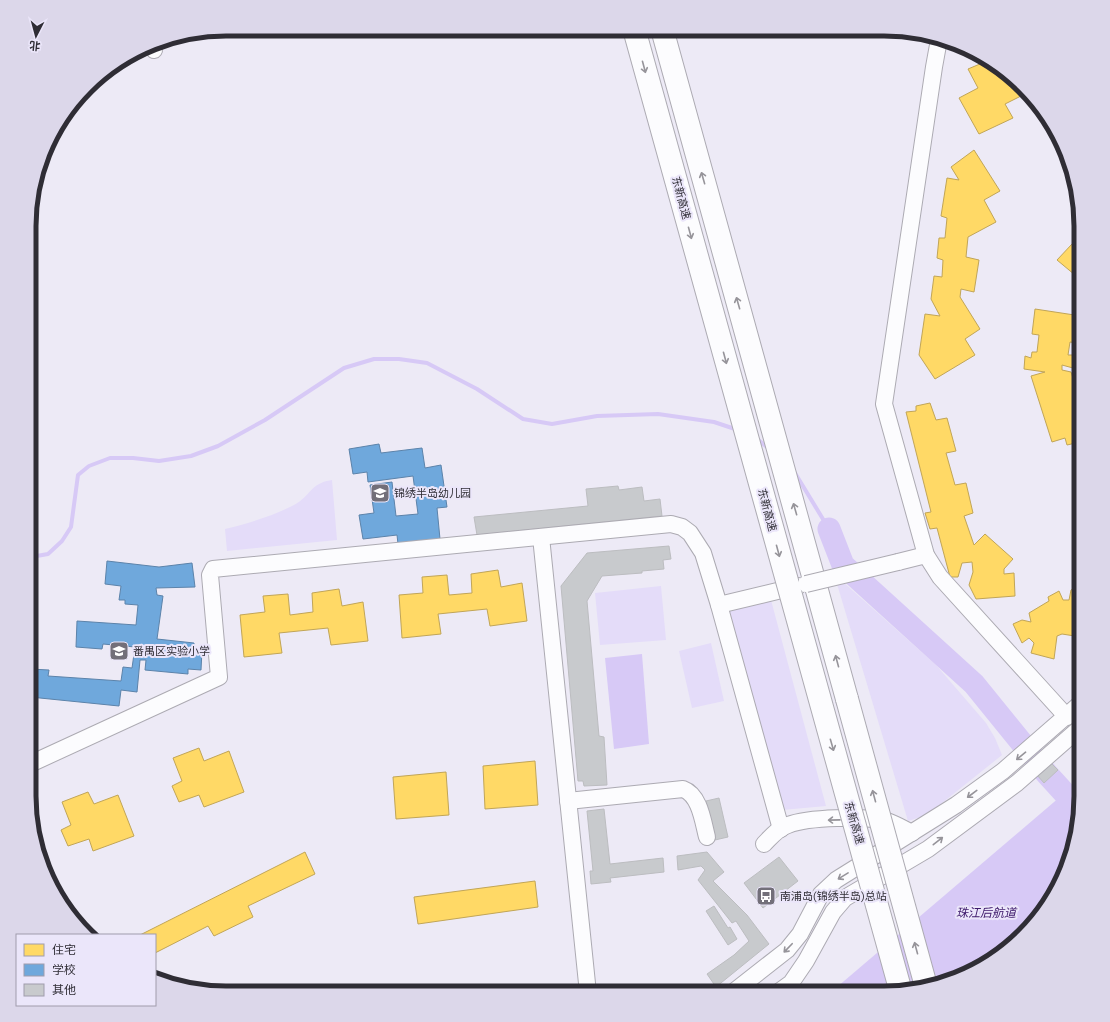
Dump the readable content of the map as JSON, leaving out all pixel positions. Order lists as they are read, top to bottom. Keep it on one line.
{"streets":{"highway":["东新高速"]},"water":["珠江后航道"],"places":{"school or university":["锦绣半岛幼儿园","番禺区实验小学"],"bus stop":["南浦岛(锦绣半岛)总站"]},"legend":["住宅","学校","其他"],"north":"bottom"}
